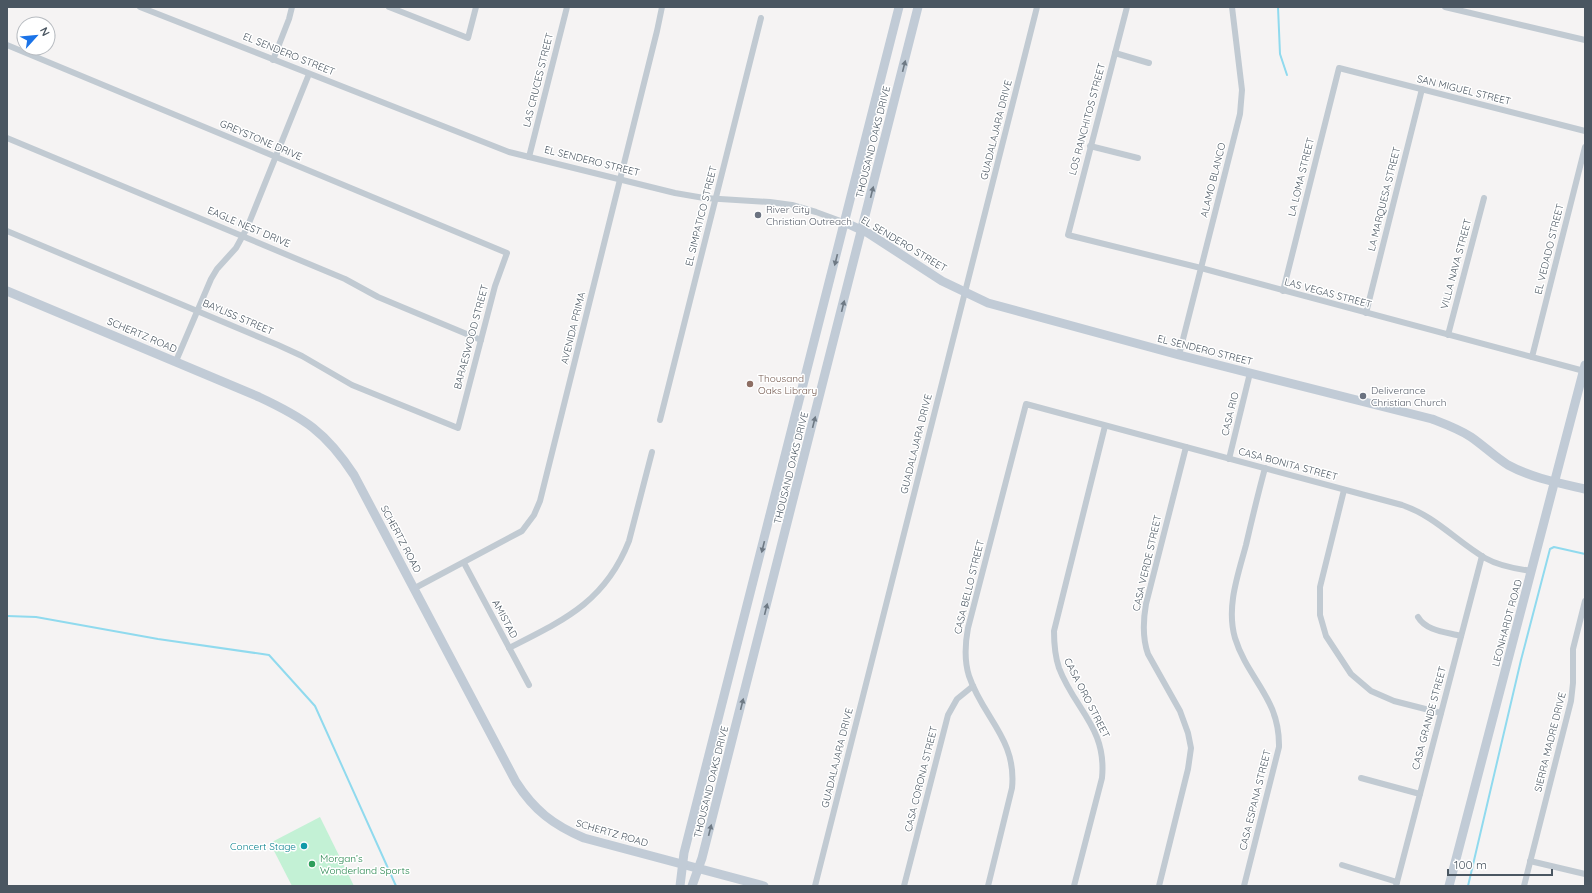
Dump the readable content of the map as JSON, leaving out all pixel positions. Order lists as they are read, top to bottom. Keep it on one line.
{"streets":{"street":["EL SENDERO STREET","LAS CRUCES STREET","SAN MIGUEL STREET","LOS RANCHITOS STREET","GUADALAJARA DRIVE","GREYSTONE DRIVE","THOUSAND OAKS DRIVE","LA LOMA STREET","ALAMO BLANCO","LA MARQUESA STREET","EL SIMPATICO STREET","EAGLE NEST DRIVE","EL VEDADO STREET","VILLA NAVA STREET","LAS VEGAS STREET","BAYLISS STREET","AVENIDA PRIMA","SCHERTZ ROAD","BARAESWOOD STREET","CASA RIO","CASA BONITA STREET","CASA VERDE STREET","CASA BELLO STREET","AMISTAD","LEONHARDT ROAD","CASA ORO STREET","CASA GRANDE STREET","SIERRA MADRE DRIVE","CASA CORONA STREET","CASA ESPANA STREET"]},"crossings":[["EL SENDERO STREET","LAS CRUCES STREET"],["EL SENDERO STREET","GUADALAJARA DRIVE"],["EL SENDERO STREET","THOUSAND OAKS DRIVE"],["EL SENDERO STREET","ALAMO BLANCO"],["EL SENDERO STREET","EL SIMPATICO STREET"],["EL SENDERO STREET","AVENIDA PRIMA"],["EL SENDERO STREET","CASA RIO"],["EL SENDERO STREET","LEONHARDT ROAD"],["SAN MIGUEL STREET","LA LOMA STREET"],["SAN MIGUEL STREET","LA MARQUESA STREET"],["LOS RANCHITOS STREET","LAS VEGAS STREET"],["GREYSTONE DRIVE","BARAESWOOD STREET"],["THOUSAND OAKS DRIVE","SCHERTZ ROAD"],["LA LOMA STREET","LAS VEGAS STREET"],["ALAMO BLANCO","LAS VEGAS STREET"],["LA MARQUESA STREET","LAS VEGAS STREET"],["EAGLE NEST DRIVE","BARAESWOOD STREET"],["EL VEDADO STREET","LAS VEGAS STREET"],["VILLA NAVA STREET","LAS VEGAS STREET"],["LAS VEGAS STREET","LEONHARDT ROAD"],["BAYLISS STREET","BARAESWOOD STREET"],["AVENIDA PRIMA","SCHERTZ ROAD"],["AVENIDA PRIMA","AMISTAD"],["CASA RIO","CASA BONITA STREET"],["CASA BONITA STREET","CASA VERDE STREET"],["CASA BONITA STREET","CASA BELLO STREET"],["CASA BONITA STREET","LEONHARDT ROAD"],["CASA BONITA STREET","CASA ORO STREET"],["CASA BONITA STREET","CASA GRANDE STREET"],["CASA BONITA STREET","CASA ESPANA STREET"],["CASA BELLO STREET","CASA CORONA STREET"]],"places":["River City Christian Outreach","Thousand Oaks Library","Deliverance Christian Church","Concert Stage","Morgan’s Wonderland Sports"],"scale_bar":"100 m","north":"top right"}
